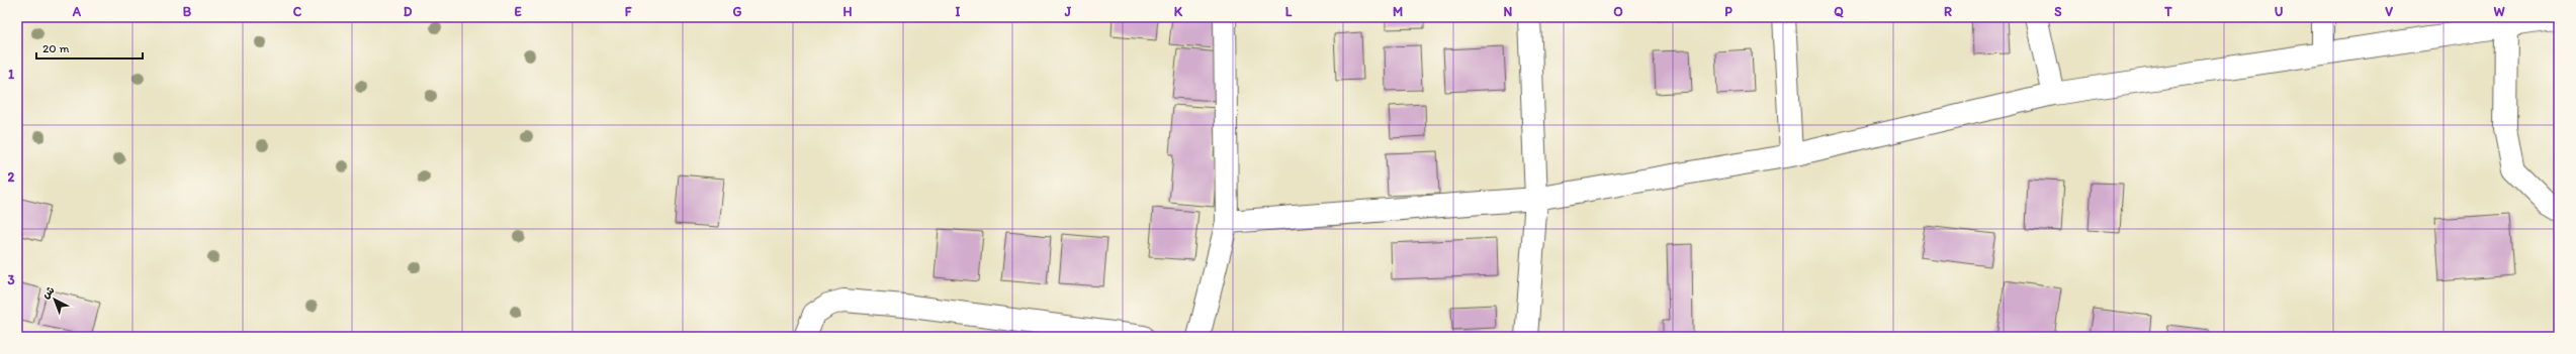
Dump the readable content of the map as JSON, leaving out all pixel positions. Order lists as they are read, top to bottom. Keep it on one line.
{"scale_bar":"20 m","north":"top left","grid":{"columns":["A","B","C","D","E","F","G","H","I","J","K","L","M","N","O","P","Q","R","S","T","U","V","W"],"rows":["1","2","3"]}}
